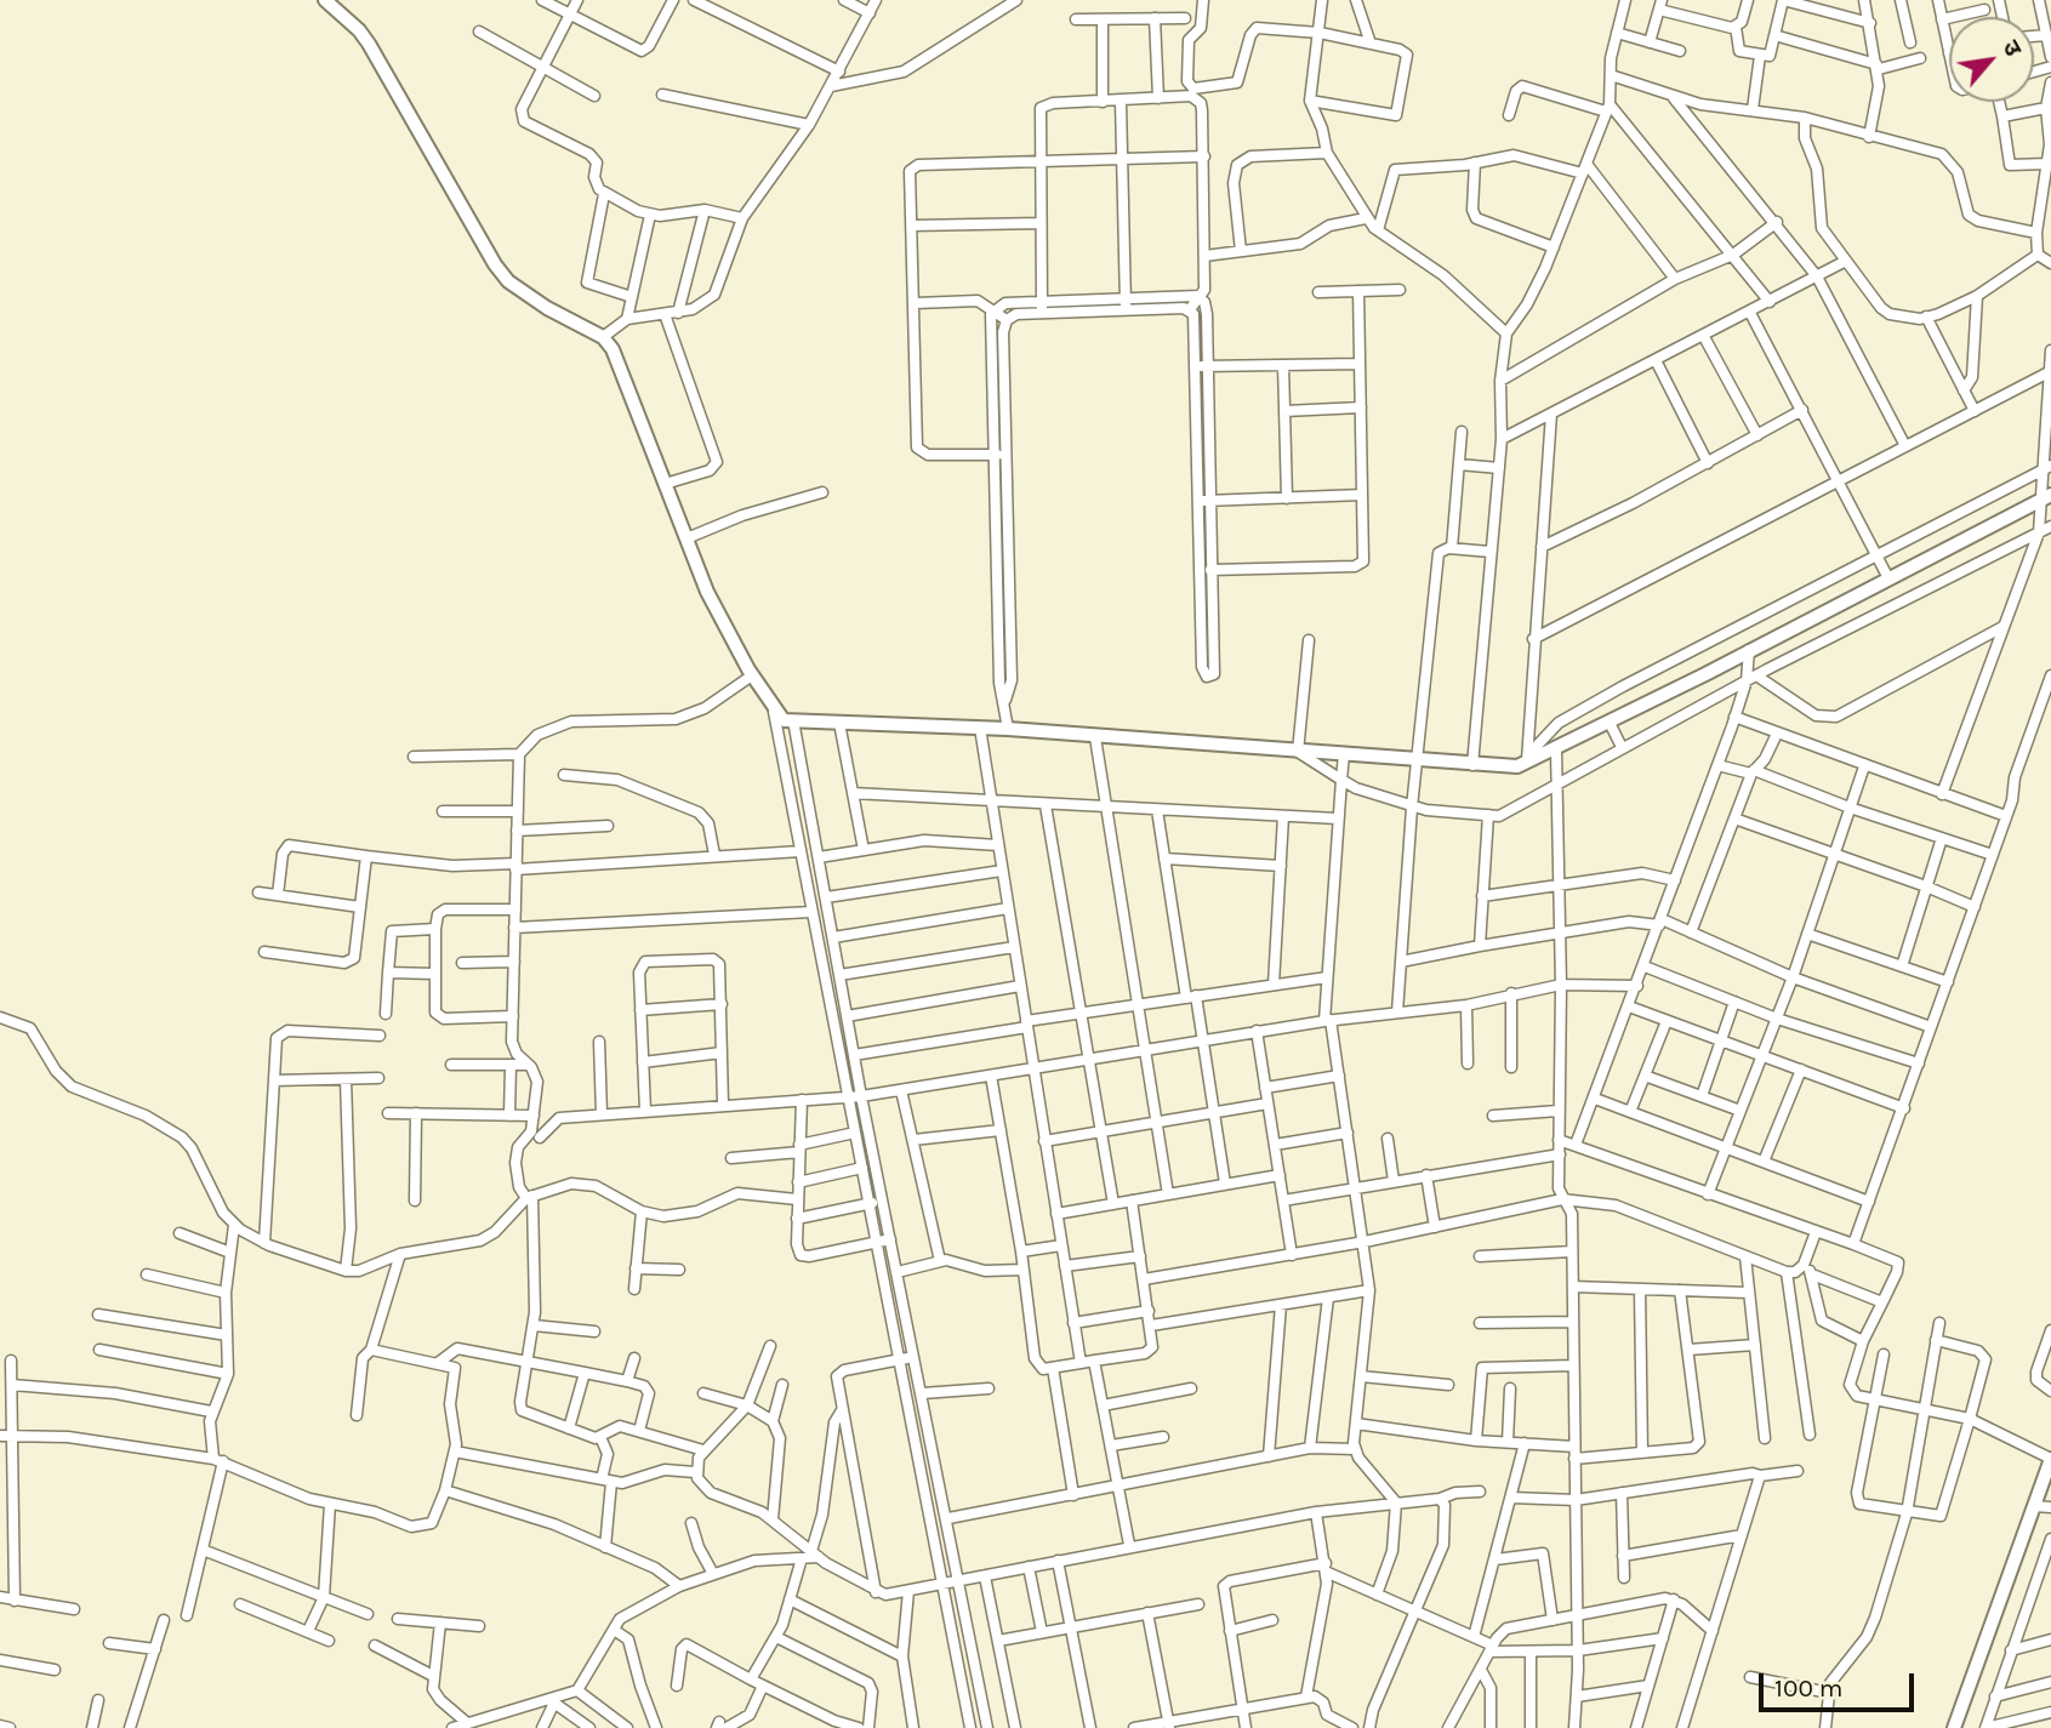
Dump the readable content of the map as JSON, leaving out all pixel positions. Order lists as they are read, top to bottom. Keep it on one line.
{"scale_bar":"100 m","north":"top right"}
